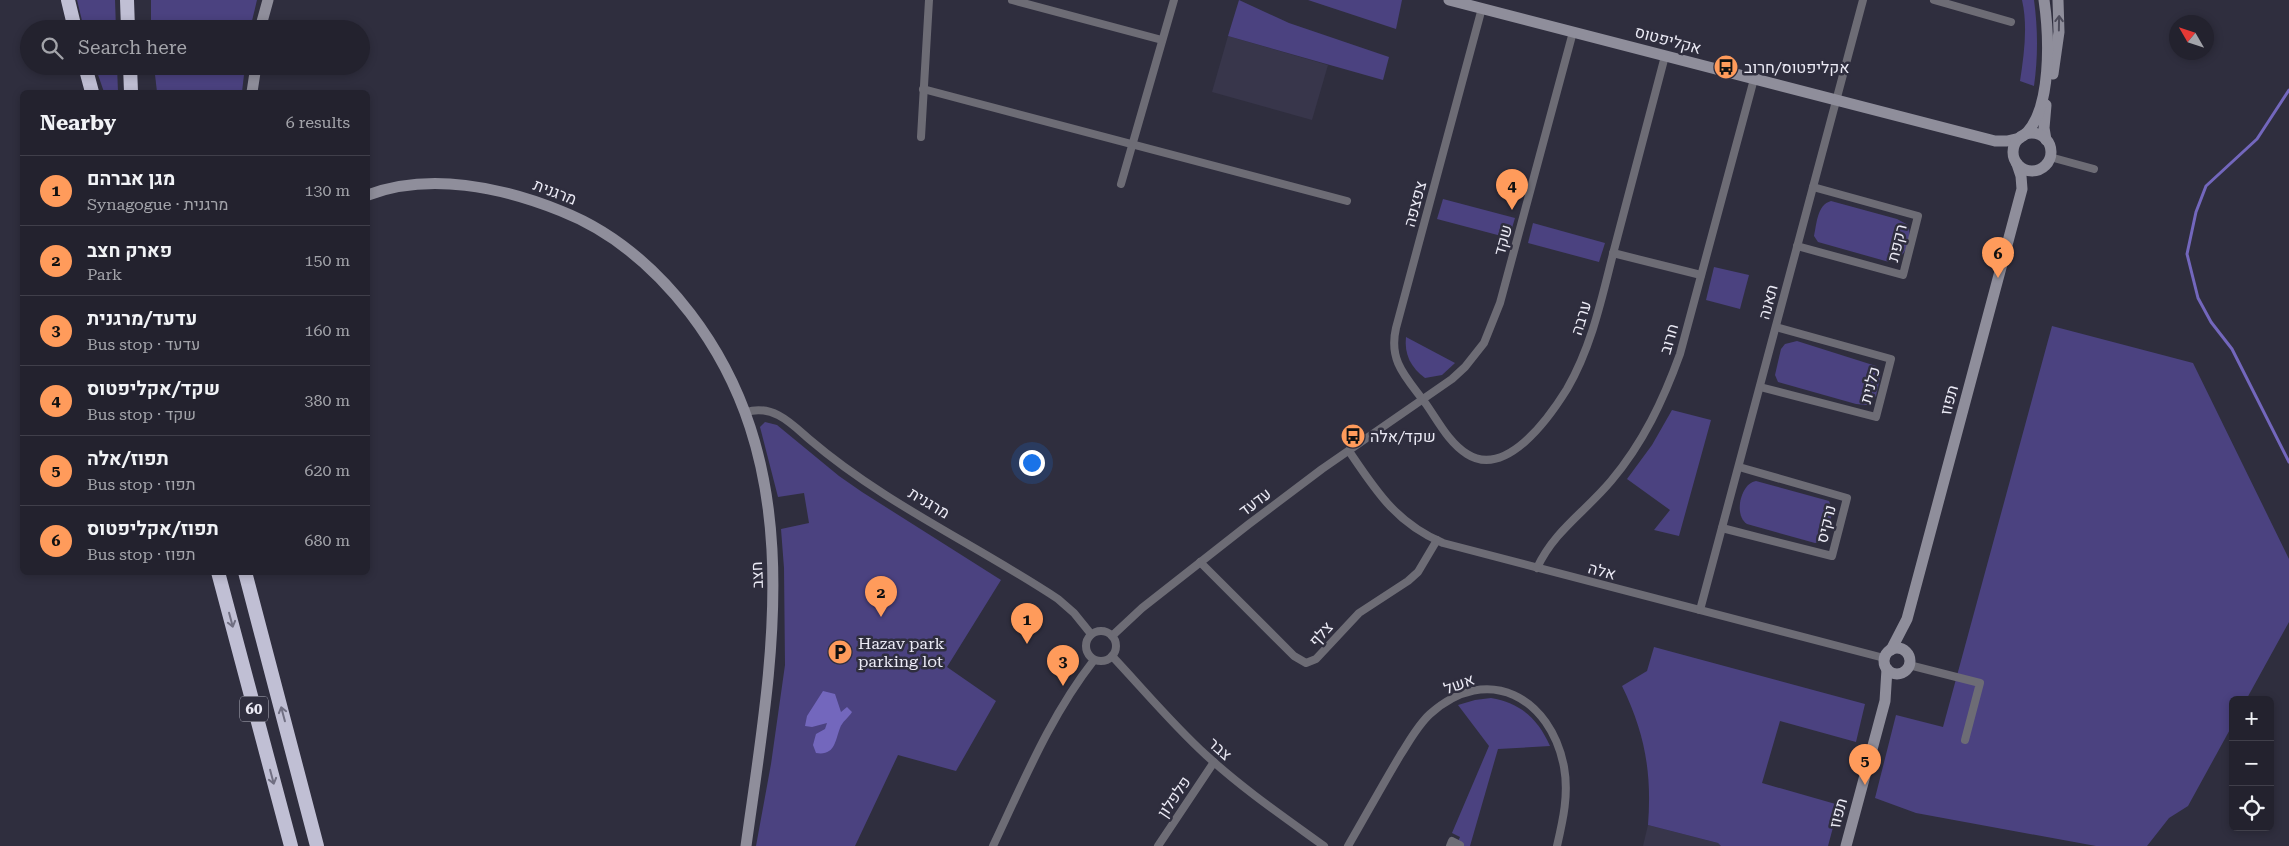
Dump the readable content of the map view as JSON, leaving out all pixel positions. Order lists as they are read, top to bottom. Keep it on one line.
{"streets":{"highway":["60"],"street":["אקליפטוס","מרגנית","צפצפה","שקד","רקפת","תאנה","ערבה","חרוב","כלנית","תפוז","עדעד","נרקיס","אלה","חצב","צלף","אשל","צבר","פלפלון"]},"crossings":[["אקליפטוס","צפצפה"],["אקליפטוס","שקד"],["אקליפטוס","תאנה"],["אקליפטוס","ערבה"],["אקליפטוס","חרוב"],["אקליפטוס","תפוז"],["מרגנית","עדעד"],["מרגנית","חצב"],["מרגנית","צבר"],["צפצפה","שקד"],["צפצפה","ערבה"],["צפצפה","עדעד"],["שקד","ערבה"],["שקד","עדעד"],["רקפת","תאנה"],["תאנה","כלנית"],["תאנה","נרקיס"],["תאנה","אלה"],["ערבה","עדעד"],["חרוב","אלה"],["תפוז","אלה"],["עדעד","אלה"],["עדעד","צלף"],["עדעד","צבר"],["אלה","צלף"],["צבר","פלפלון"]],"places":{"bus stop":["אקליפטוס/חרוב","שקד/אלה"],"parking":["Hazav park parking lot"]},"north":"top left","page":{"search":"Search here","heading":["Nearby","6 results"],"list":[{"mark":"1","name":"מגן אברהם","note":"Synagogue · מרגנית","value":"130 m"},{"mark":"2","name":"פארק חצב","note":"Park","value":"150 m"},{"mark":"3","name":"עדעד/מרגנית","note":"Bus stop · עדעד","value":"160 m"},{"mark":"4","name":"שקד/אקליפטוס","note":"Bus stop · שקד","value":"380 m"},{"mark":"5","name":"תפוז/אלה","note":"Bus stop · תפוז","value":"620 m"},{"mark":"6","name":"תפוז/אקליפטוס","note":"Bus stop · תפוז","value":"680 m"}],"pins":["4","6","2","1","3","5"],"map_buttons":["+","−"]}}
